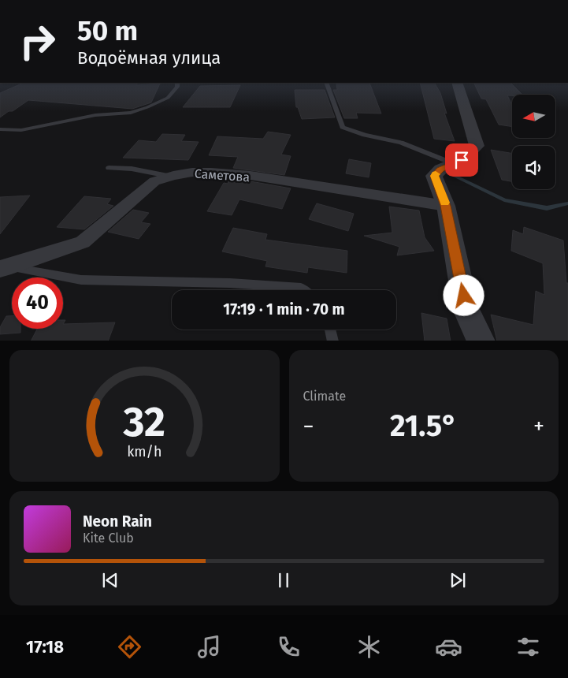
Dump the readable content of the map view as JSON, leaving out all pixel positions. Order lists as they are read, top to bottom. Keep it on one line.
{"streets":{"street":["Саметова"]},"north":"left","page":{"turn":["50 m","Водоёмная улица"],"limit":"40","trip":"17:19 · 1 min · 70 m","tile":"Climate","heat":["−","21.5°","+"],"song":["Neon Rain","Kite Club"],"tabs":"17:18","gauge":["32","km/h"]}}
